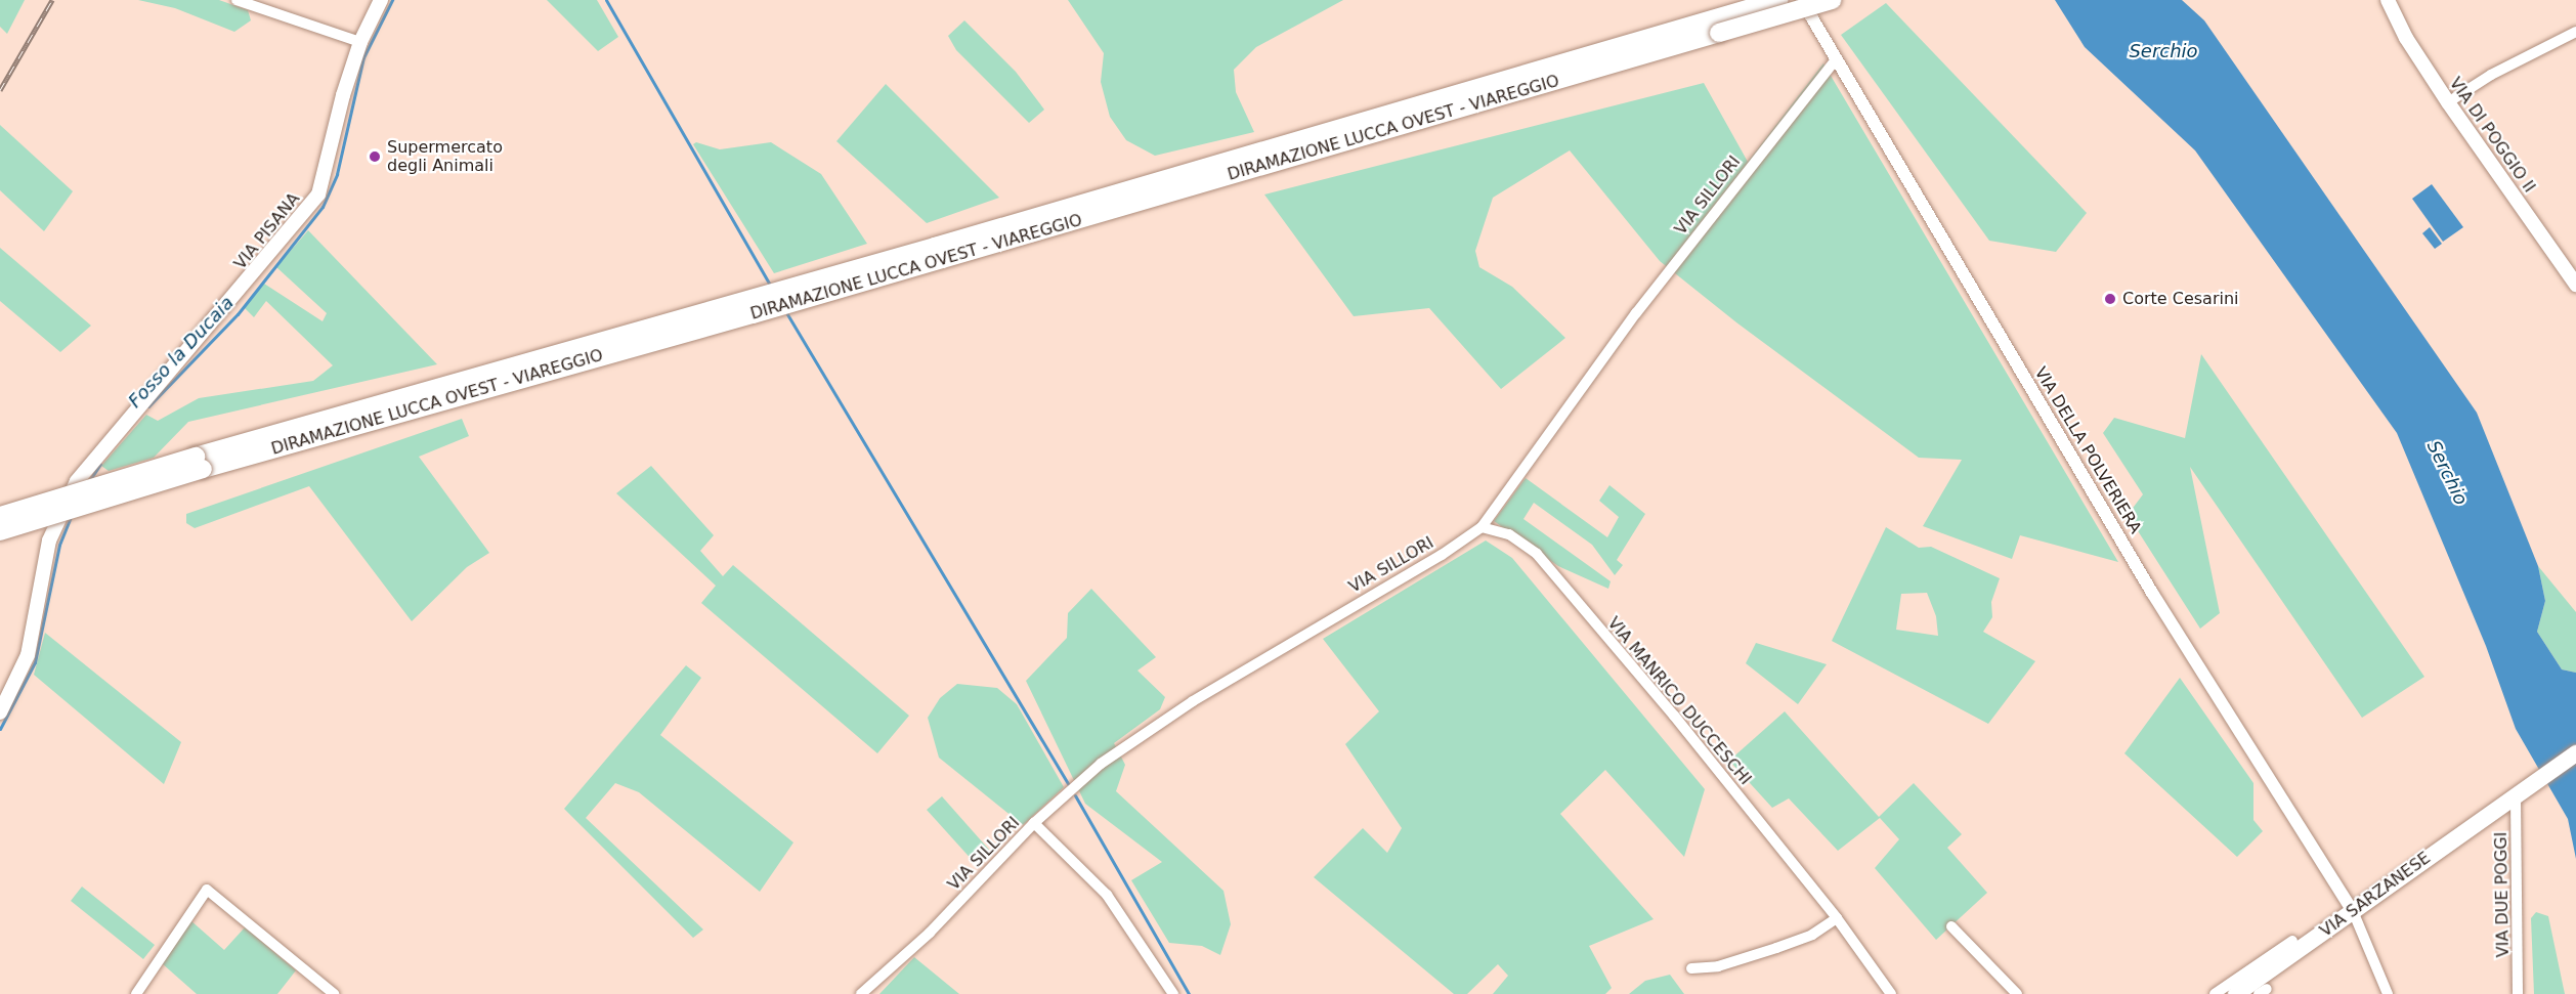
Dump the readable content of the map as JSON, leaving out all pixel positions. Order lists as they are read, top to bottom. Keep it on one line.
{"streets":{"highway":["DIRAMAZIONE LUCCA OVEST - VIAREGGIO"],"main road":["VIA DI POGGIO II","VIA PISANA","VIA SARZANESE"],"street":["VIA SILLORI","VIA DELLA POLVERIERA","VIA MANRICO DUCCESCHI","VIA DUE POGGI"]},"crossings":[["VIA SILLORI","VIA DELLA POLVERIERA"],["VIA SILLORI","VIA MANRICO DUCCESCHI"],["VIA DELLA POLVERIERA","VIA SARZANESE"],["VIA SARZANESE","VIA DUE POGGI"]],"water":["Serchio","Fosso la Ducaia"],"places":["Supermercato degli Animali","Corte Cesarini"]}
